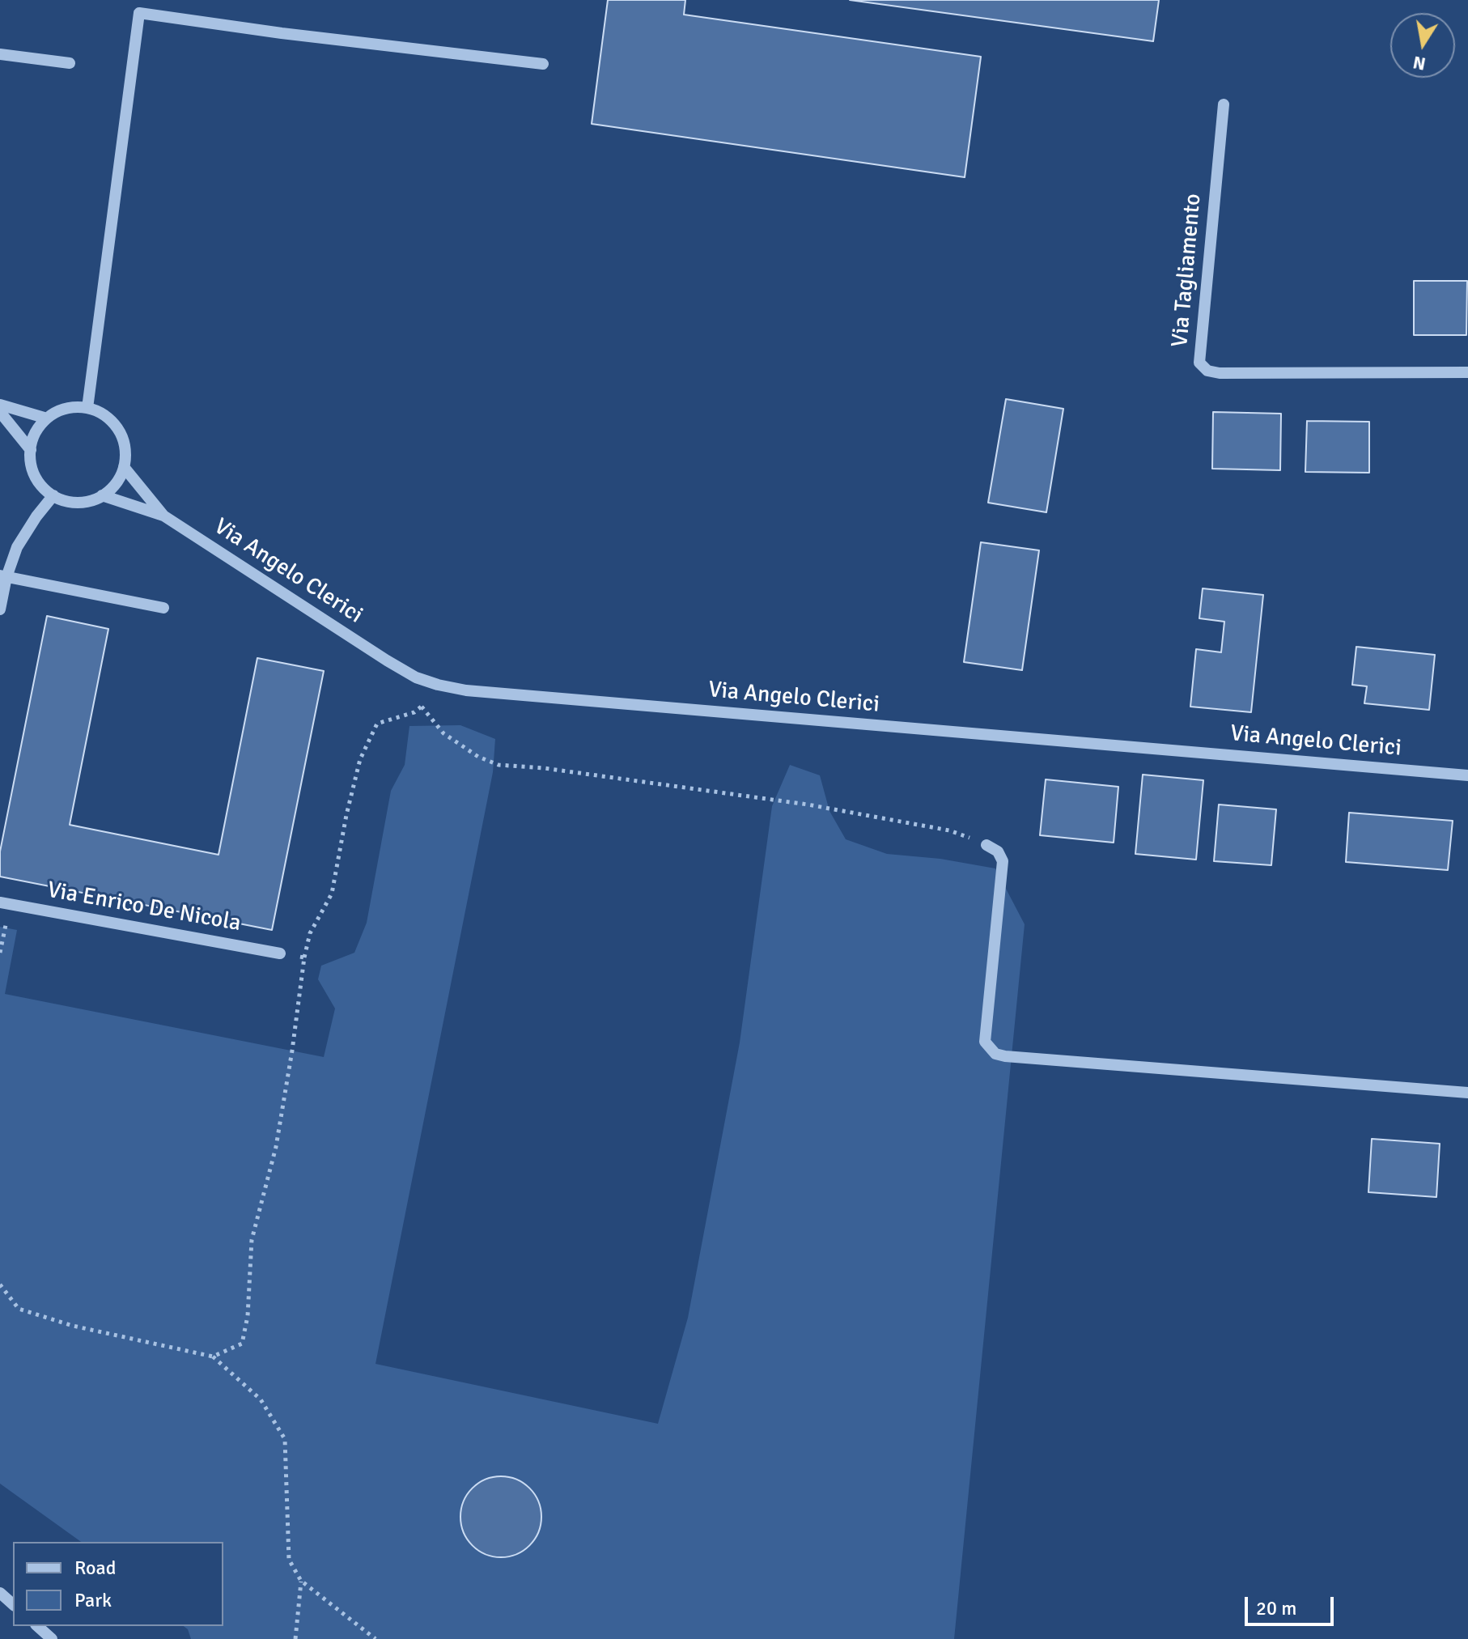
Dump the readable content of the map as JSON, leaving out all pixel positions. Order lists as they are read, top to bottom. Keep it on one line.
{"streets":{"street":["Via Tagliamento","Via Angelo Clerici","Via Enrico De Nicola"]},"legend":["Road","Park"],"scale_bar":"20 m","north":"bottom"}
